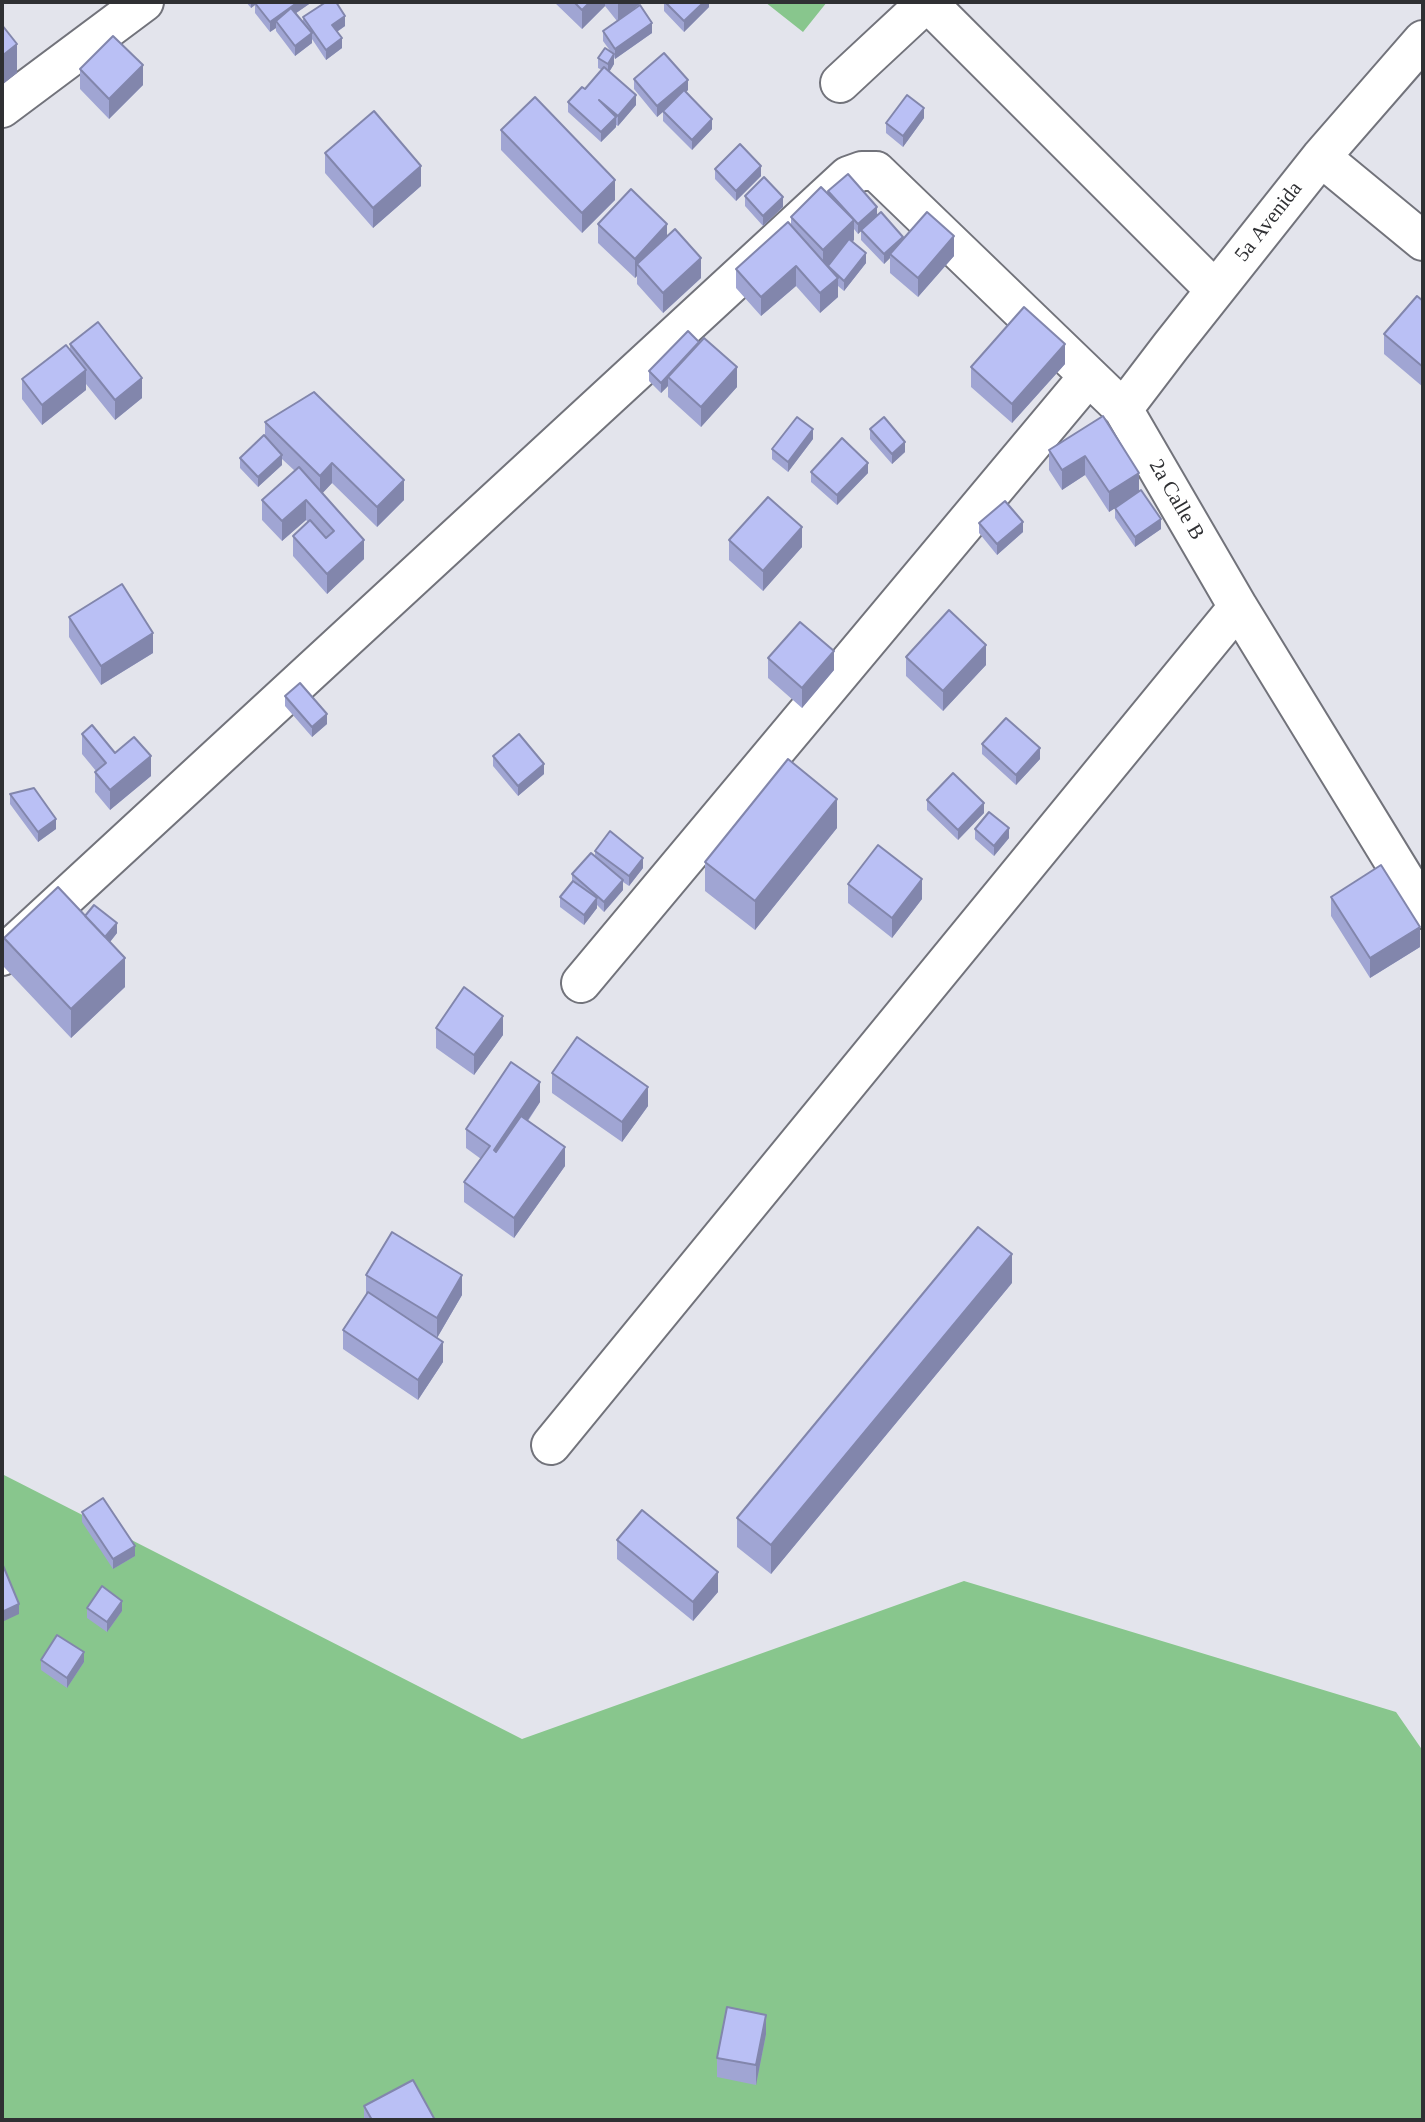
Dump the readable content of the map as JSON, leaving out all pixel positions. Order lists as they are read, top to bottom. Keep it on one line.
{"streets":{"street":["5a Avenida","2a Calle B"]},"crossings":[["5a Avenida","2a Calle B"]]}
